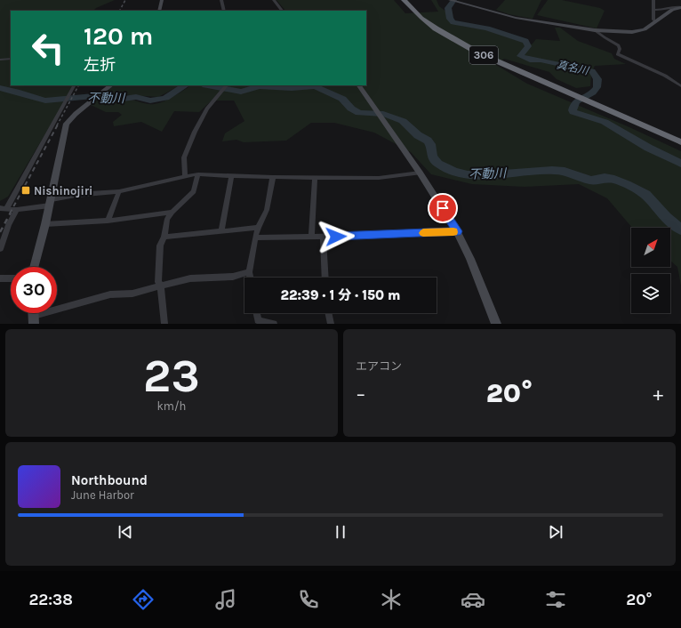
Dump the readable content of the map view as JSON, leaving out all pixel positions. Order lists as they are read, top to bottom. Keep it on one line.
{"streets":{"highway":["306"]},"water":["真名川","不動川"],"places":{"transit":["Nishinojiri"]},"north":"top right","page":{"turn":["120 m","左折"],"limit":"30","trip":"22:39 · 1 分 · 150 m","tile":[["23","km/h"],"エアコン"],"heat":["−","20°","+"],"song":["Northbound","June Harbor"],"tabs":["22:38","20°"]}}
